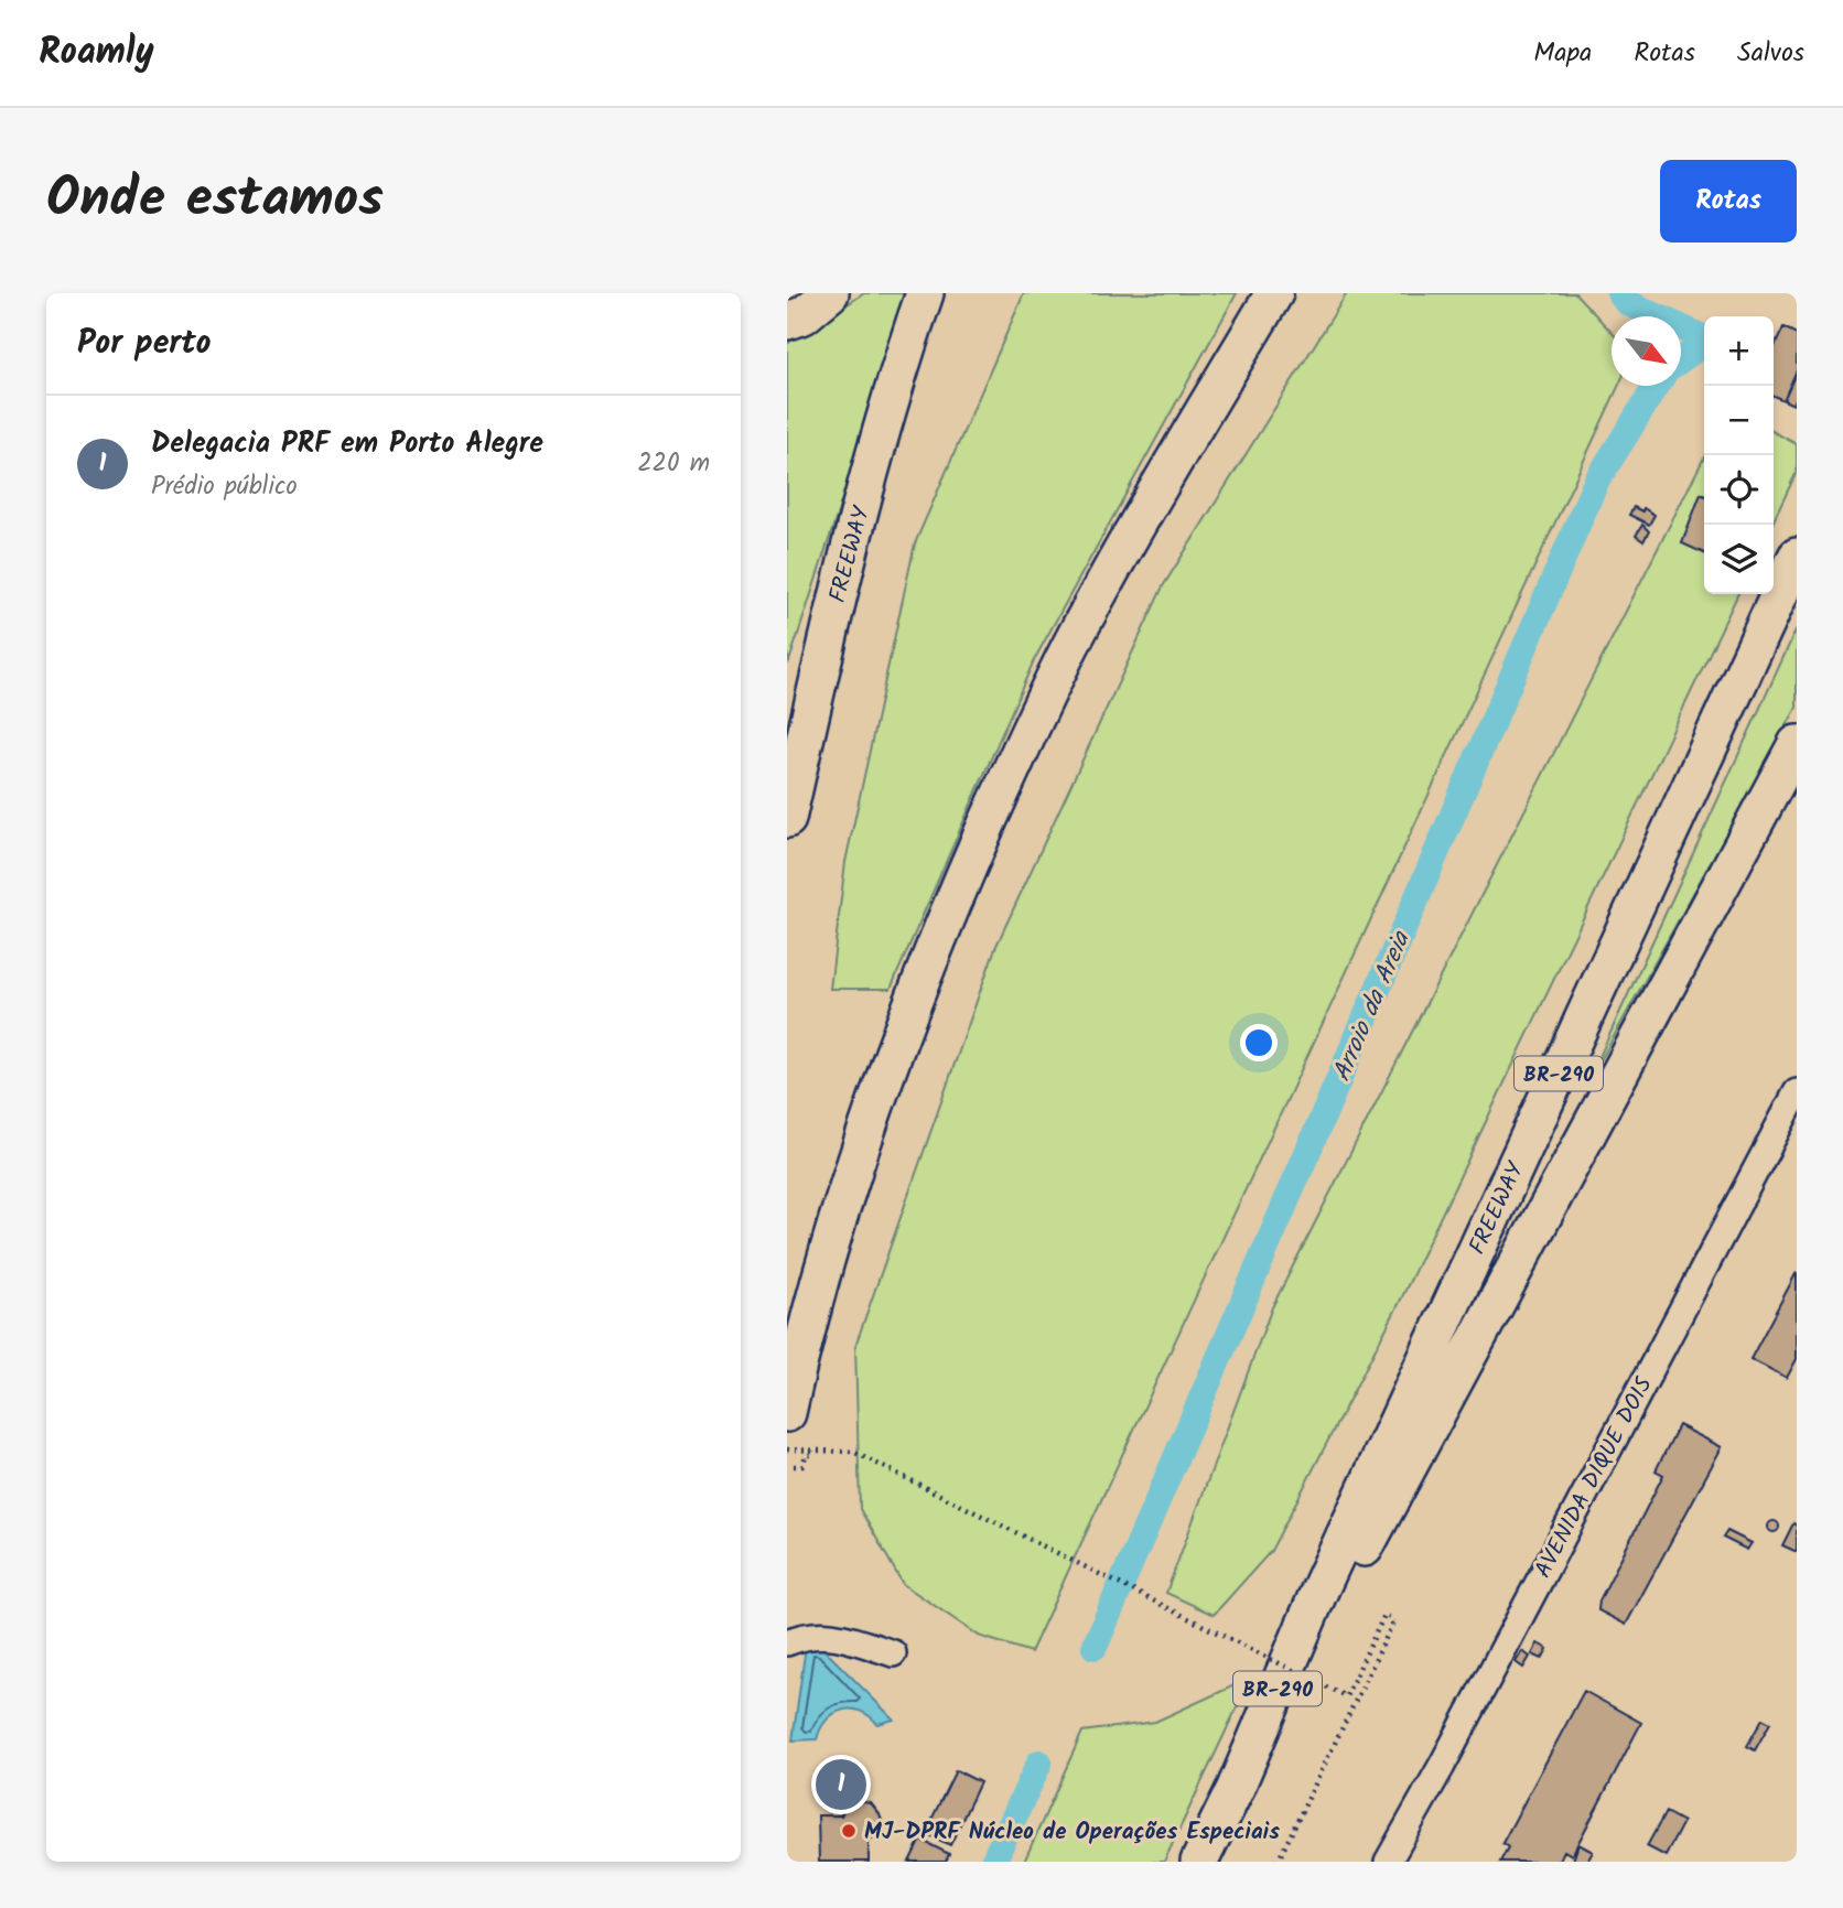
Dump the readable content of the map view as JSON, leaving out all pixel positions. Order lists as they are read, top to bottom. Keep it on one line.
{"streets":{"highway":["FREEWAY","BR-290"],"street":["AVENIDA DIQUE DOIS"]},"water":["Arroio da Areia"],"places":["MJ-DPRF Núcleo de Operações Especiais"],"north":"bottom right","page":{"header":"Roamly","nav":["Mapa","Rotas","Salvos"],"title":"Onde estamos","buttons":"Rotas","heading":"Por perto","map_buttons":["+","−"],"list":[{"mark":"1","name":"Delegacia PRF em Porto Alegre","note":"Prédio público","value":"220 m"}],"pins":"1"}}
